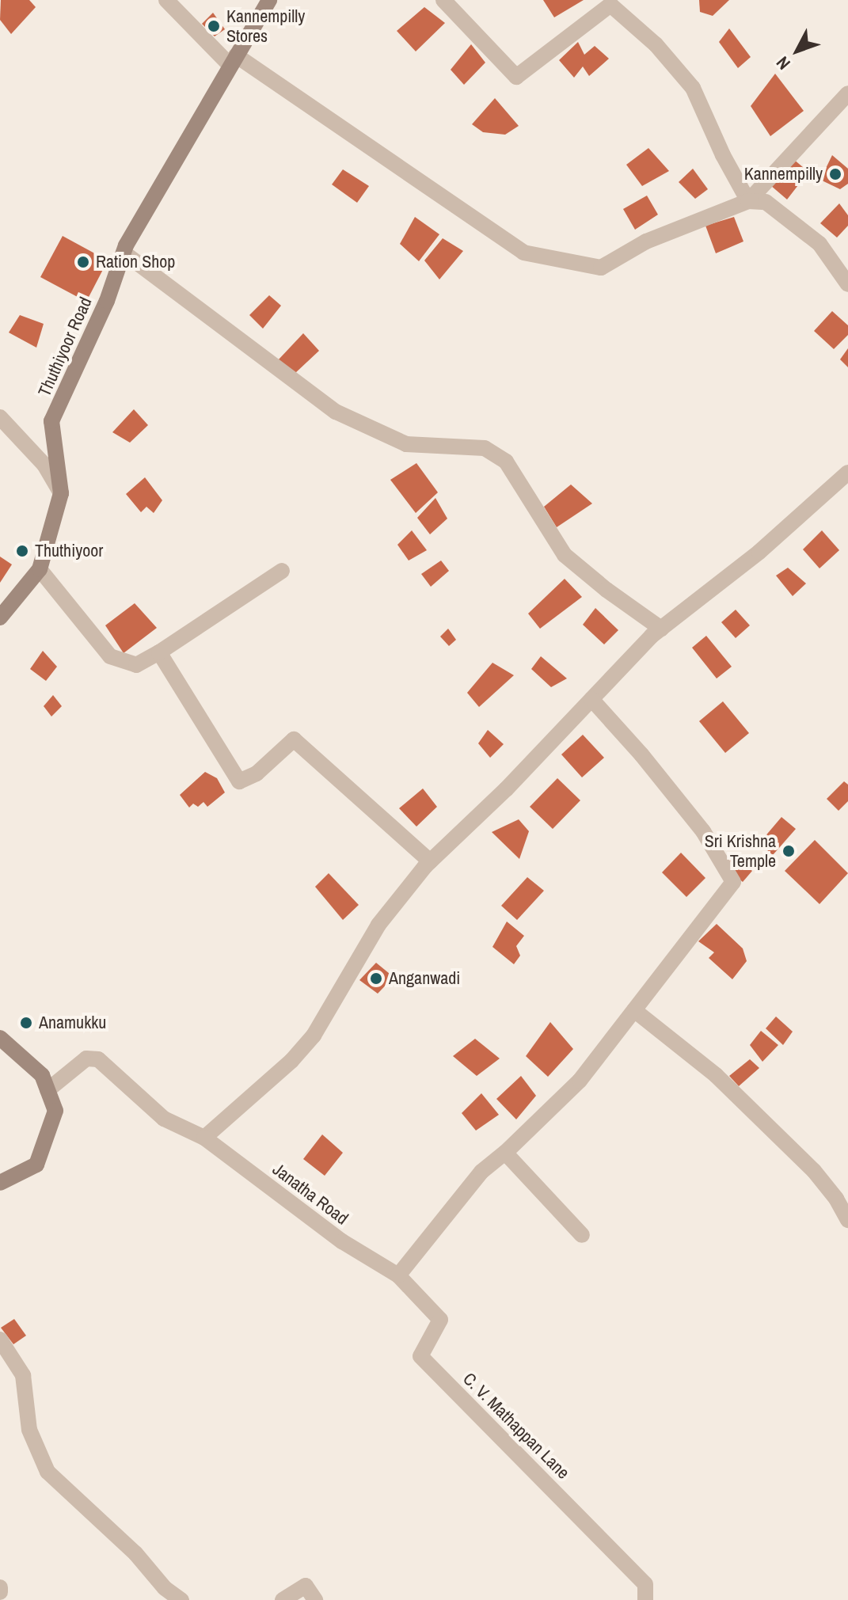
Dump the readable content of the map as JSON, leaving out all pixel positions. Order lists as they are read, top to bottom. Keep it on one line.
{"streets":{"main road":["Thuthiyoor Road"],"street":["Janatha Road","C. V. Mathappan Lane"]},"crossings":[["Janatha Road","C. V. Mathappan Lane"]],"places":["Kannempilly Stores","Kannempilly","Ration Shop","Thuthiyoor","Sri Krishna Temple","Anganwadi","Anamukku"],"north":"bottom left"}
